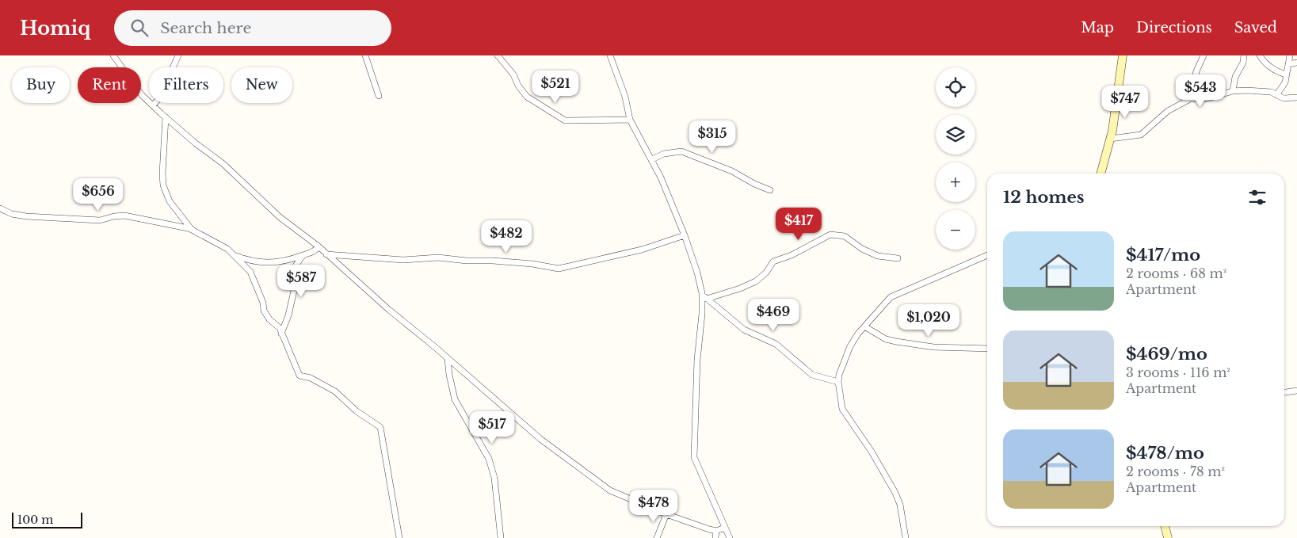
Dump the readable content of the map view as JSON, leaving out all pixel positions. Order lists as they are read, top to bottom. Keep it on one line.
{"scale_bar":"100 m","page":{"header":"Homiq","search":"Search here","nav":["Map","Directions","Saved"],"map_buttons":["+","−"],"chip":["Buy","Rent","Filters","New"],"price":["$521","$543","$747","$315","$656","$417","$482","$587","$469","$1,020","$517","$478"],"heading":"12 homes","list":[{"name":"$417/mo","note":"2 rooms · 68 m² · Apartment"},{"name":"$469/mo","note":"3 rooms · 116 m² · Apartment"},{"name":"$478/mo","note":"2 rooms · 78 m² · Apartment"}],"scale":"100 m"}}
